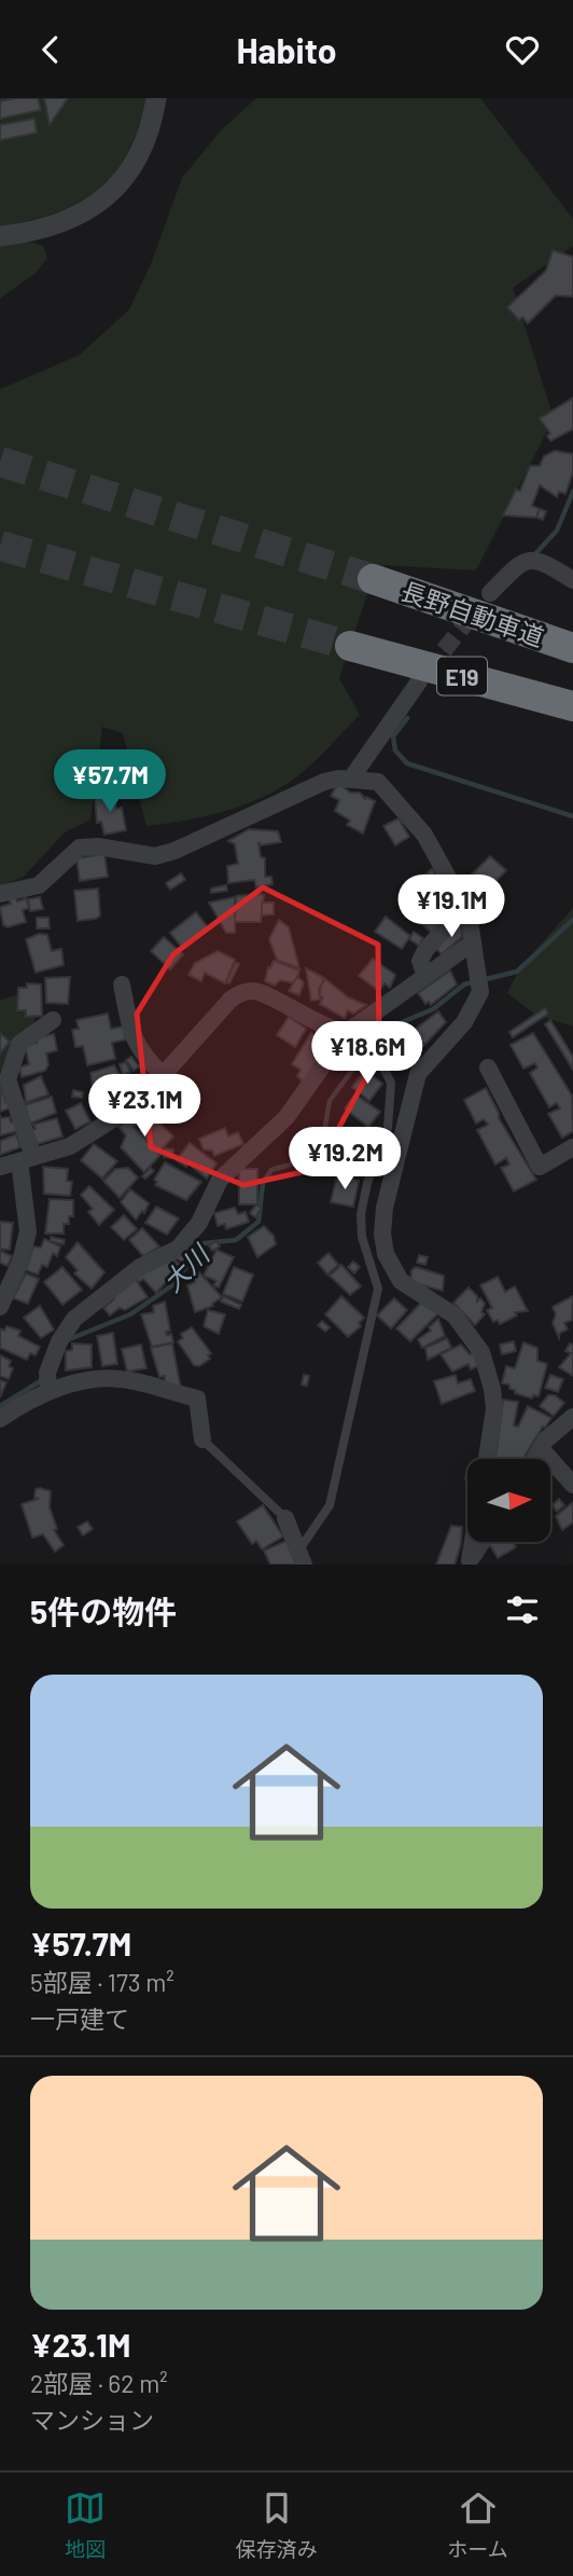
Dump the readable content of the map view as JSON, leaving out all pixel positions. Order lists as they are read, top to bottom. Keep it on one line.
{"streets":{"highway":["長野自動車道","E19"]},"water":["大川"],"north":"right","page":{"header":"Habito","price":["¥57.7M","¥19.1M","¥18.6M","¥23.1M","¥19.2M"],"heading":"5件の物件","list":[{"name":"¥57.7M","note":"5部屋 · 173 m² · 一戸建て"},{"name":"¥23.1M","note":"2部屋 · 62 m² · マンション"}],"tabs":["地図","保存済み","ホーム"]}}
